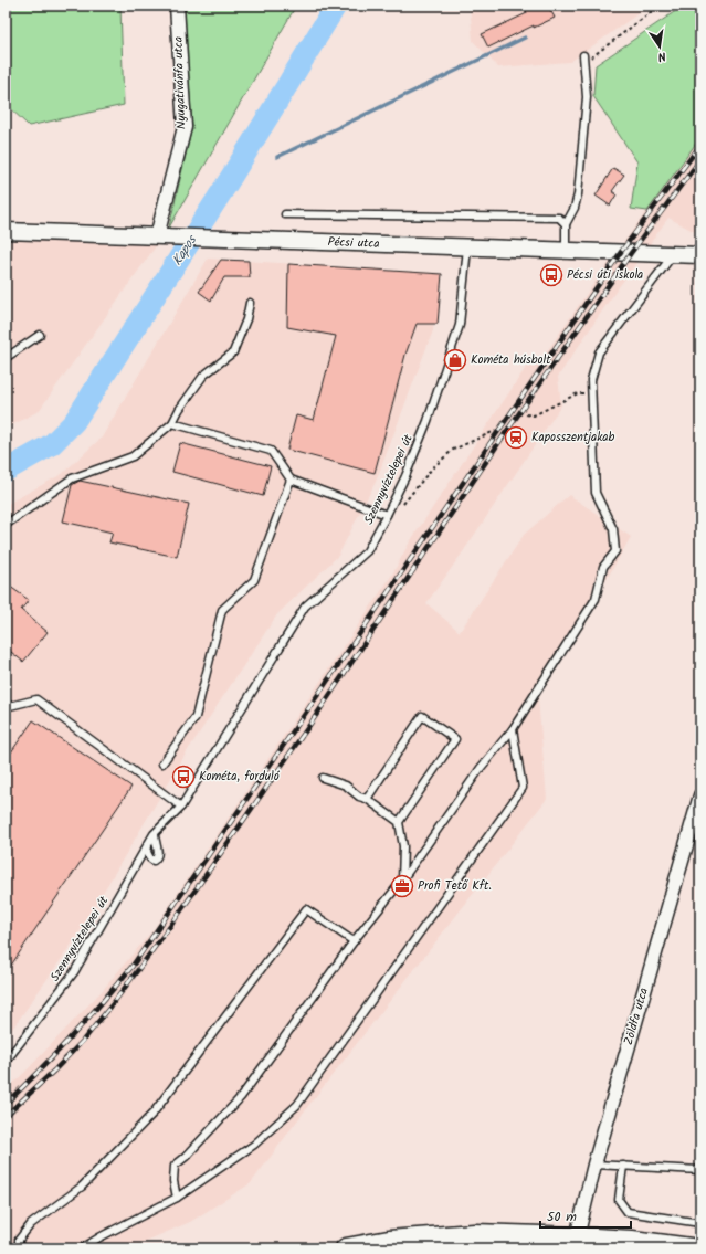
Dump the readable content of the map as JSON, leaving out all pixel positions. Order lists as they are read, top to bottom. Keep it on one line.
{"streets":{"street":["Nyugativánfa utca","Pécsi utca","Zöldfa utca"],"lane":["Szennyvíztelepei út"]},"crossings":[["Nyugativánfa utca","Pécsi utca"],["Pécsi utca","Szennyvíztelepei út"]],"water":["Kapos"],"places":{"bus stop":["Pécsi úti iskola","Kométa, forduló"],"shop":["Kométa húsbolt"],"station":["Kaposszentjakab"],"office":["Profi Tető Kft."]},"scale_bar":"50 m","north":"bottom"}
